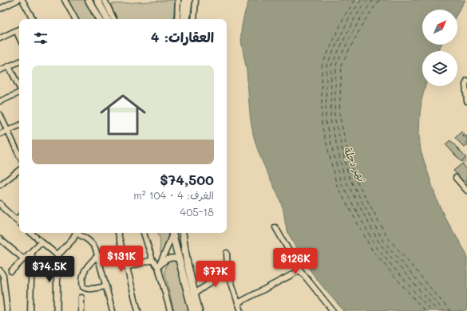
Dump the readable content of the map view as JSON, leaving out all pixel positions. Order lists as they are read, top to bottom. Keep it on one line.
{"water":["نهر دجلة"],"north":"top right","page":{"heading":"العقارات: 4","list":[{"name":"$74,500","note":"الغرف: 4 · 104 m² · 405-18"}],"price":["$131K","$126K","$74.5K","$77K"]}}
